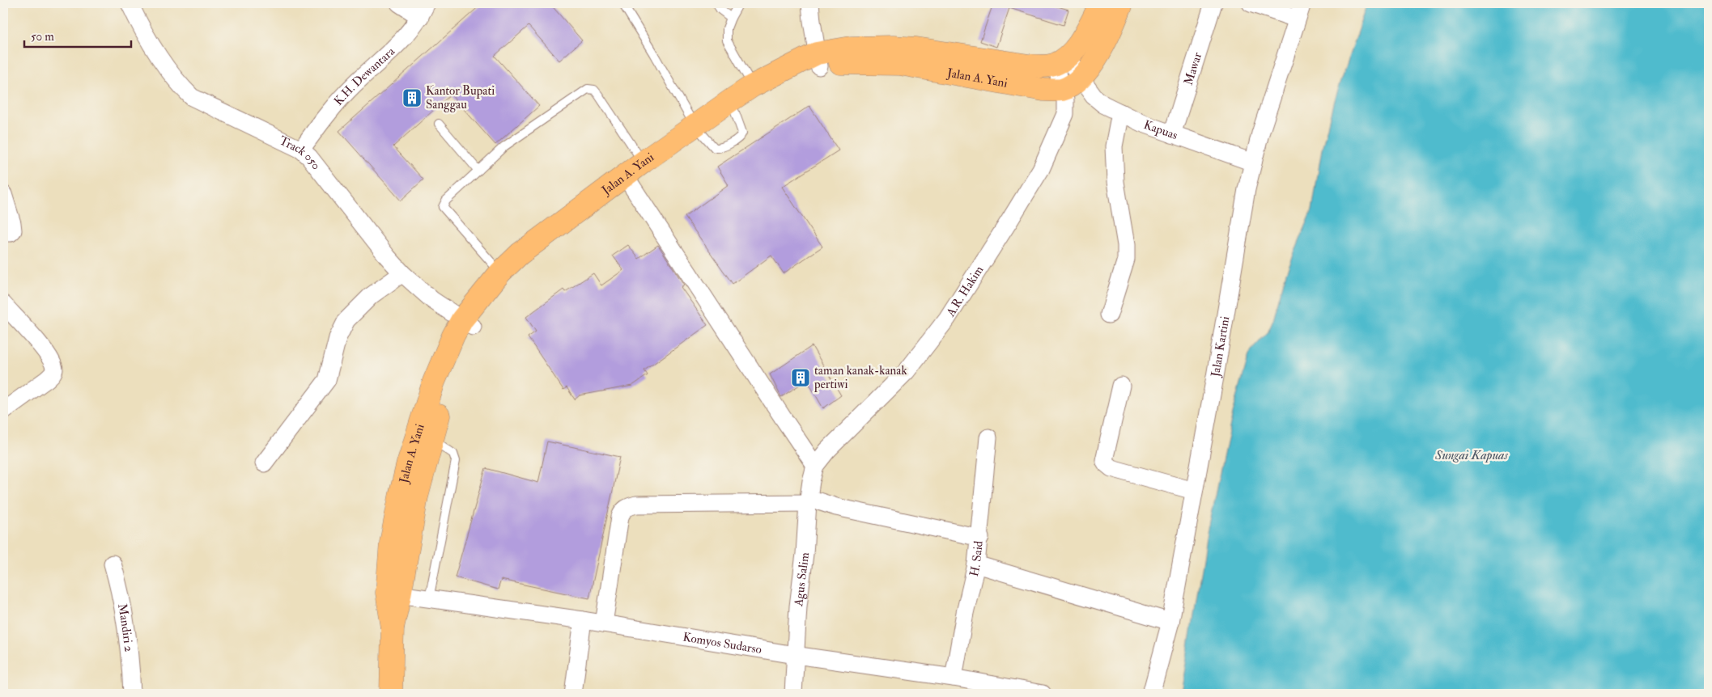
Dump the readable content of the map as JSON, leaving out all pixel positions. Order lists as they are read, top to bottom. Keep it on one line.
{"streets":{"highway":["Jalan A. Yani"],"street":["Mawar","K.H. Dewantara","Kapuas","Track 050","A.R. Hakim","Jalan Kartini","H. Said","Agus Salim","Mandiri 2","Komyos Sudarso"]},"crossings":[["Mawar","Kapuas"],["K.H. Dewantara","Track 050"],["Jalan A. Yani","Kapuas"],["Jalan A. Yani","Track 050"],["Jalan A. Yani","A.R. Hakim"],["Jalan A. Yani","Komyos Sudarso"],["Kapuas","A.R. Hakim"],["Kapuas","Jalan Kartini"],["A.R. Hakim","Agus Salim"],["H. Said","Komyos Sudarso"],["Agus Salim","Komyos Sudarso"]],"water":["Sungai Kapuas"],"places":{"building":["Kantor Bupati Sanggau","taman kanak-kanak pertiwi"]},"scale_bar":"50 m"}
